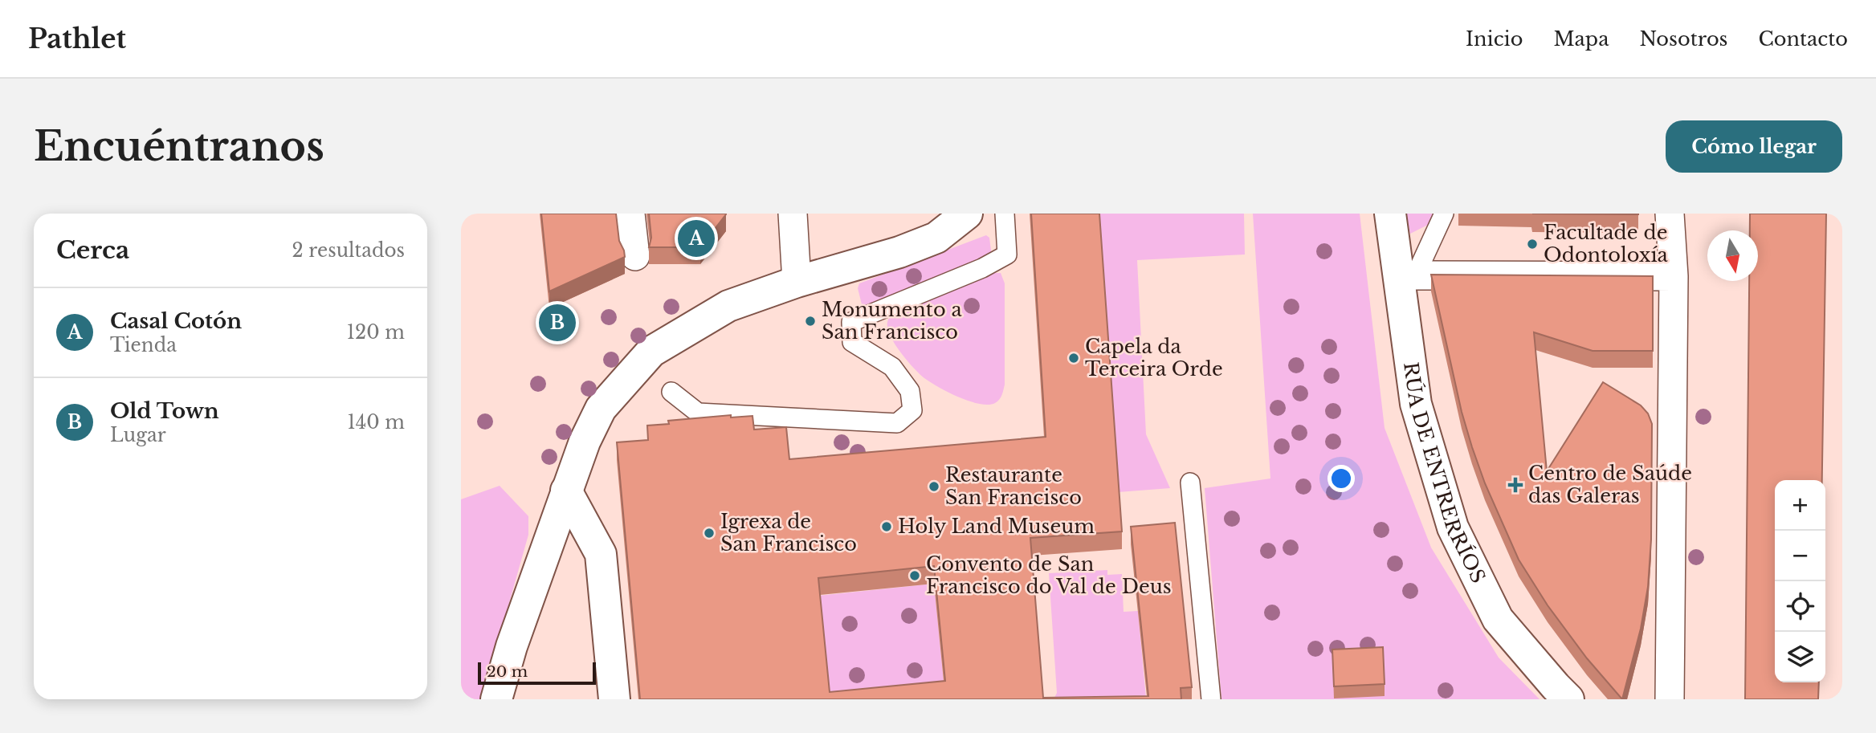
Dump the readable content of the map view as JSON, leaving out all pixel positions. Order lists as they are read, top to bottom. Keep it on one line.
{"streets":{"street":["RÚA DE ENTRERRÍOS"]},"places":{"other":["Facultade de Odontoloxía","Monumento a San Francisco","Capela da Terceira Orde","Restaurante San Francisco","Holy Land Museum","Igrexa de San Francisco","Convento de San Francisco do Val de Deus"],"health":["Centro de Saúde das Galeras"]},"scale_bar":"20 m","north":"bottom","page":{"header":"Pathlet","nav":["Inicio","Mapa","Nosotros","Contacto"],"buttons":"Cómo llegar","title":"Encuéntranos","heading":["Cerca","2 resultados"],"pins":["A","B"],"list":[{"mark":"A","name":"Casal Cotón","note":"Tienda","value":"120 m"},{"mark":"B","name":"Old Town","note":"Lugar","value":"140 m"}],"map_buttons":["+","−"],"scale":"20 m"}}
